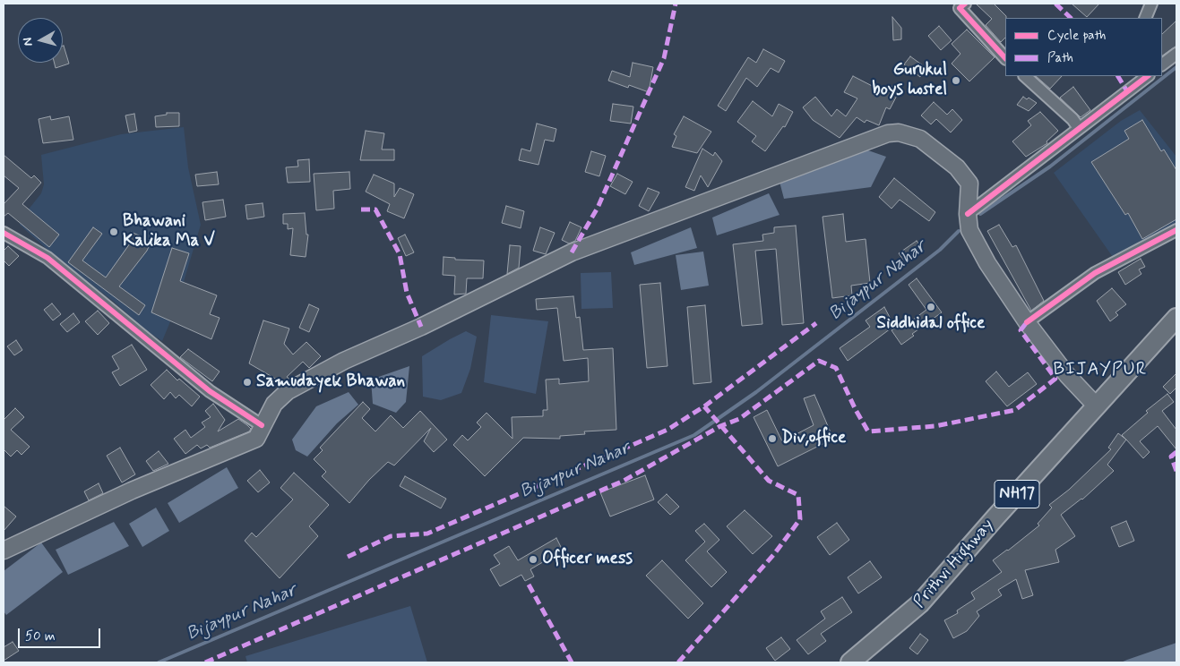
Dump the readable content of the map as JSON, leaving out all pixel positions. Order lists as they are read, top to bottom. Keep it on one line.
{"streets":{"highway":["NH17","Prithvi Highway"]},"districts":["BIJAYPUR"],"water":["Bijaypur Nahar"],"places":["Gurukul boys hostel","Bhawani Kalika Ma V","Siddhidal office","Samudayek Bhawan","Div,office","Officer mess"],"legend":["Cycle path","Path"],"scale_bar":"50 m","north":"left"}
